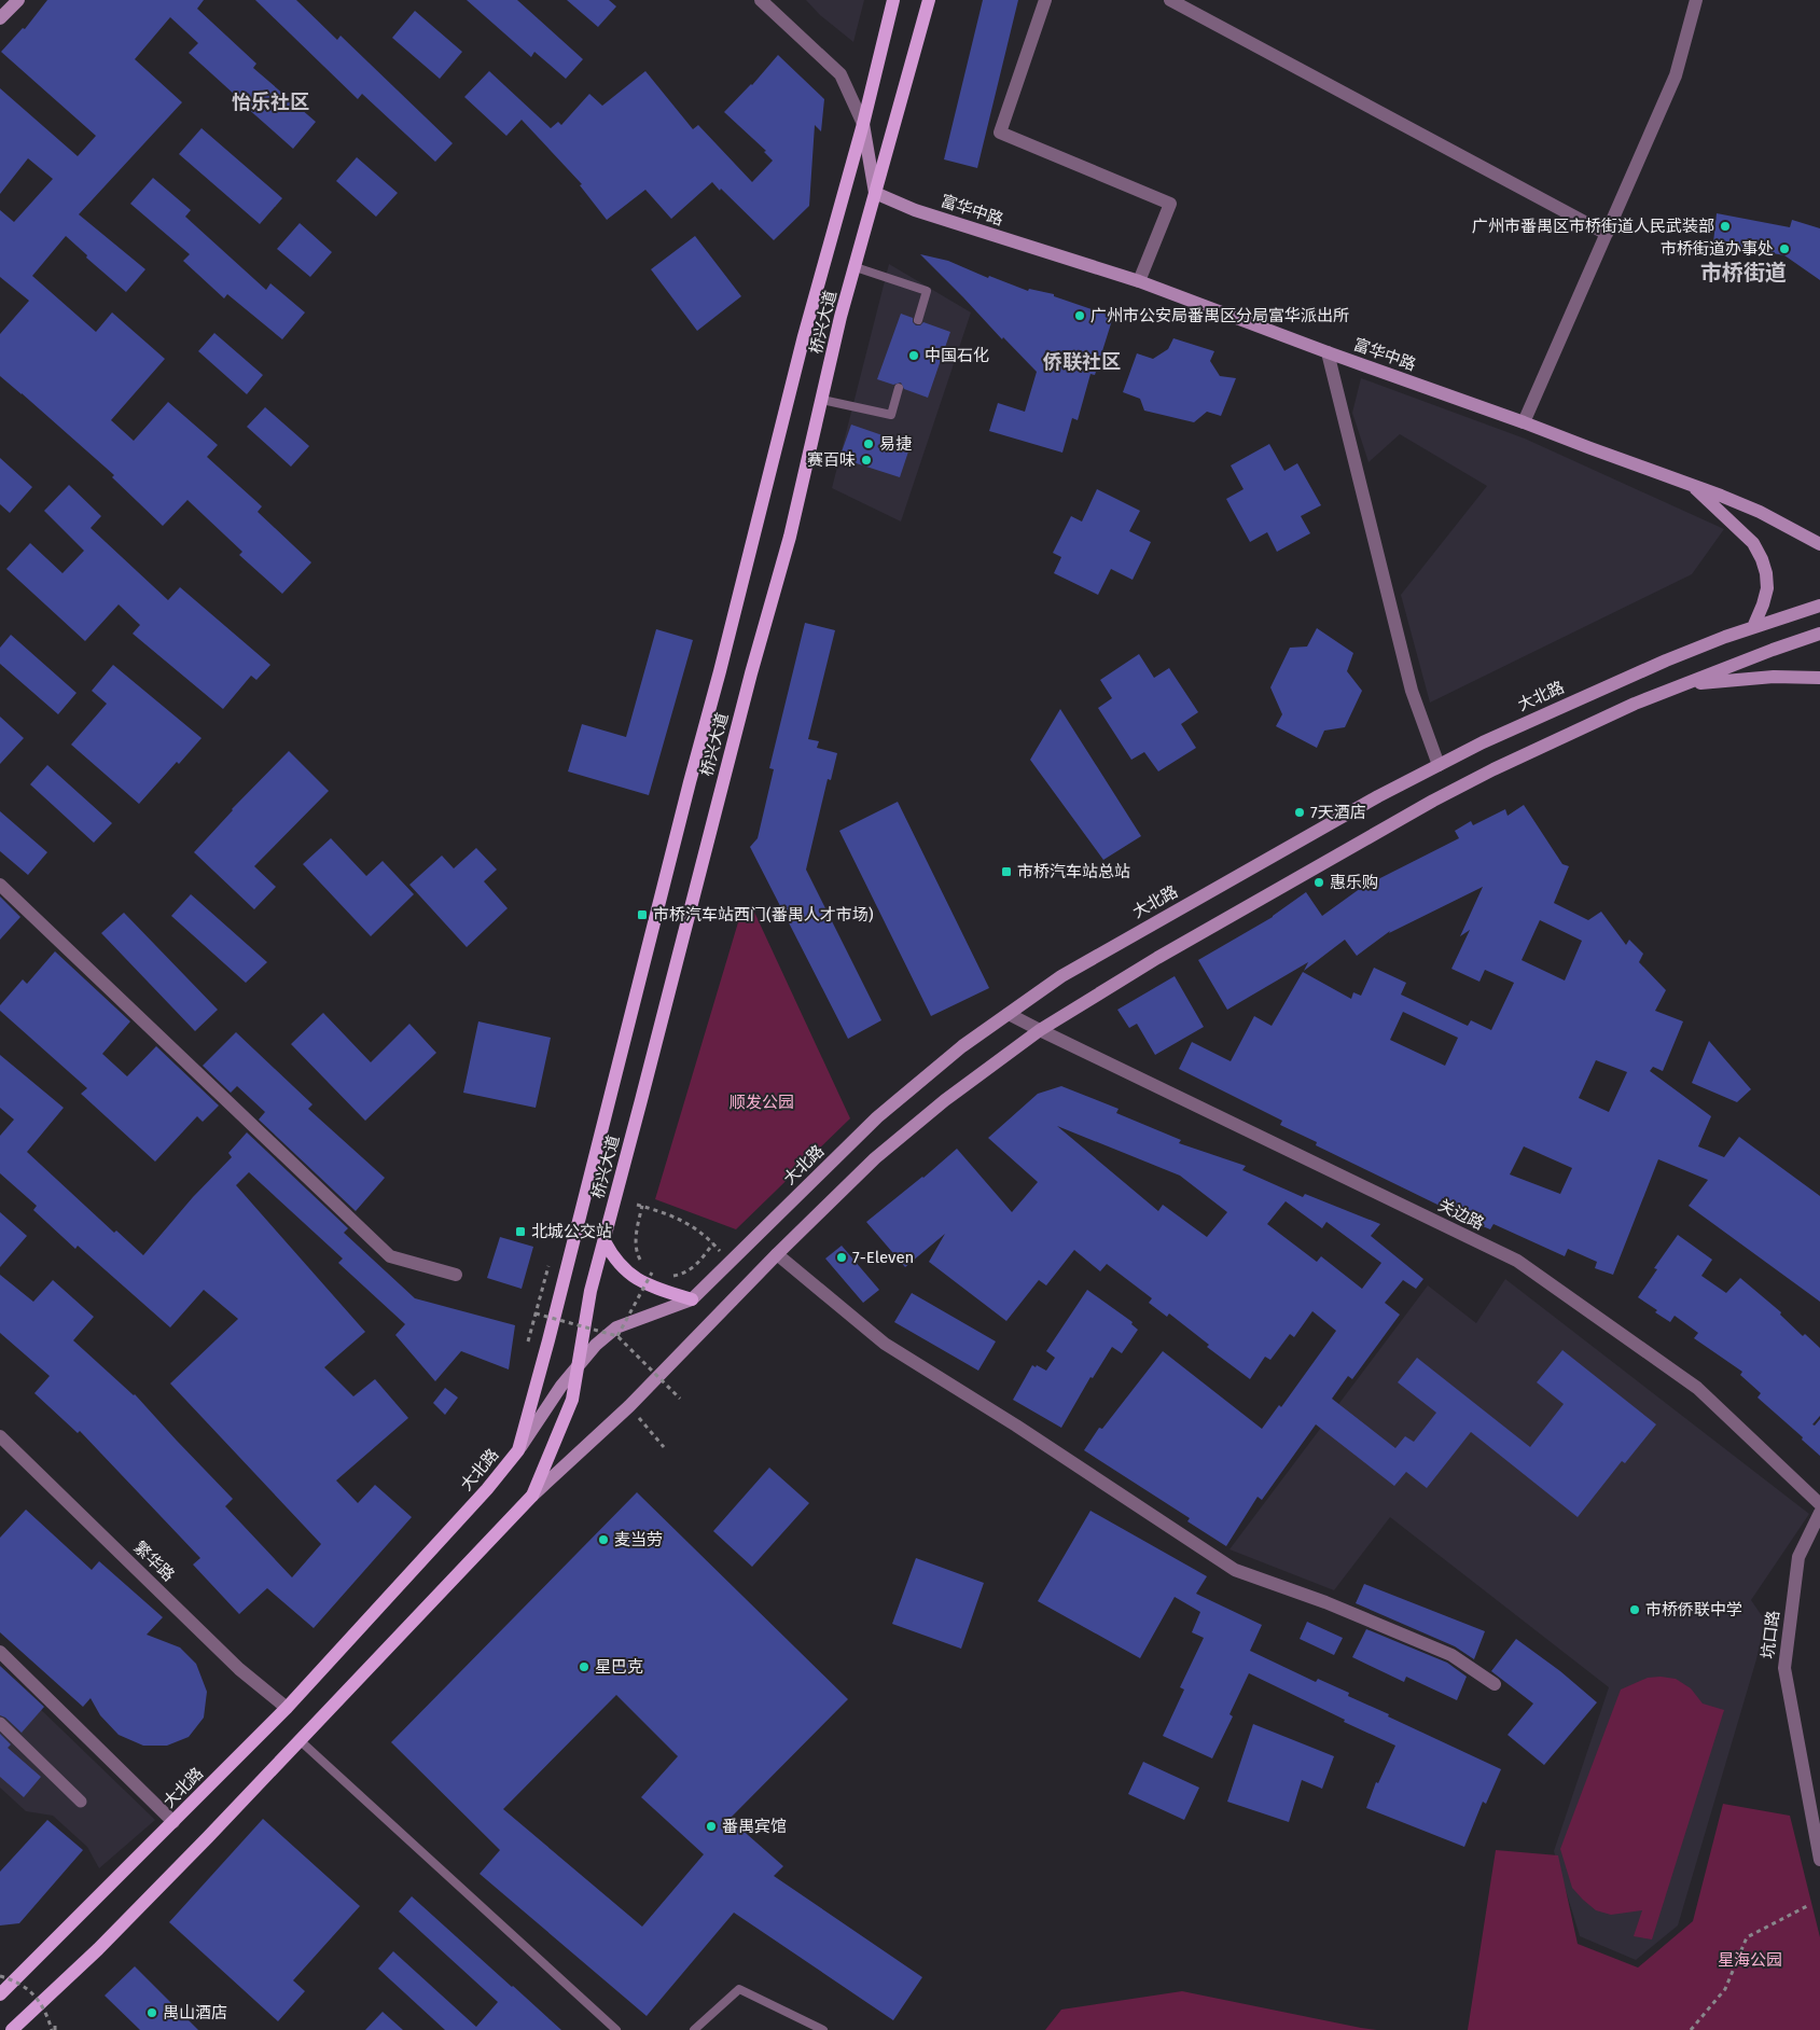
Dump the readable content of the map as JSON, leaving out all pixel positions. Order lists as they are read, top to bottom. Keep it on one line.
{"streets":{"main road":["富华中路","桥兴大道","大北路"],"street":["关边路","繁华路","坑口路"]},"crossings":[["富华中路","桥兴大道"],["桥兴大道","大北路"],["大北路","关边路"],["大北路","繁华路"]],"districts":["怡乐社区","市桥街道","侨联社区"],"parks":["顺发公园","星海公园"],"places":{"other":["广州市番禺区市桥街道人民武装部","市桥街道办事处","广州市公安局番禺区分局富华派出所","中国石化","易捷","赛百味","7天酒店","惠乐购","7-Eleven","麦当劳","市桥侨联中学","星巴克","番禺宾馆","禺山酒店"],"transit":["市桥汽车站总站","市桥汽车站西门(番禺人才市场)","北城公交站"]}}
